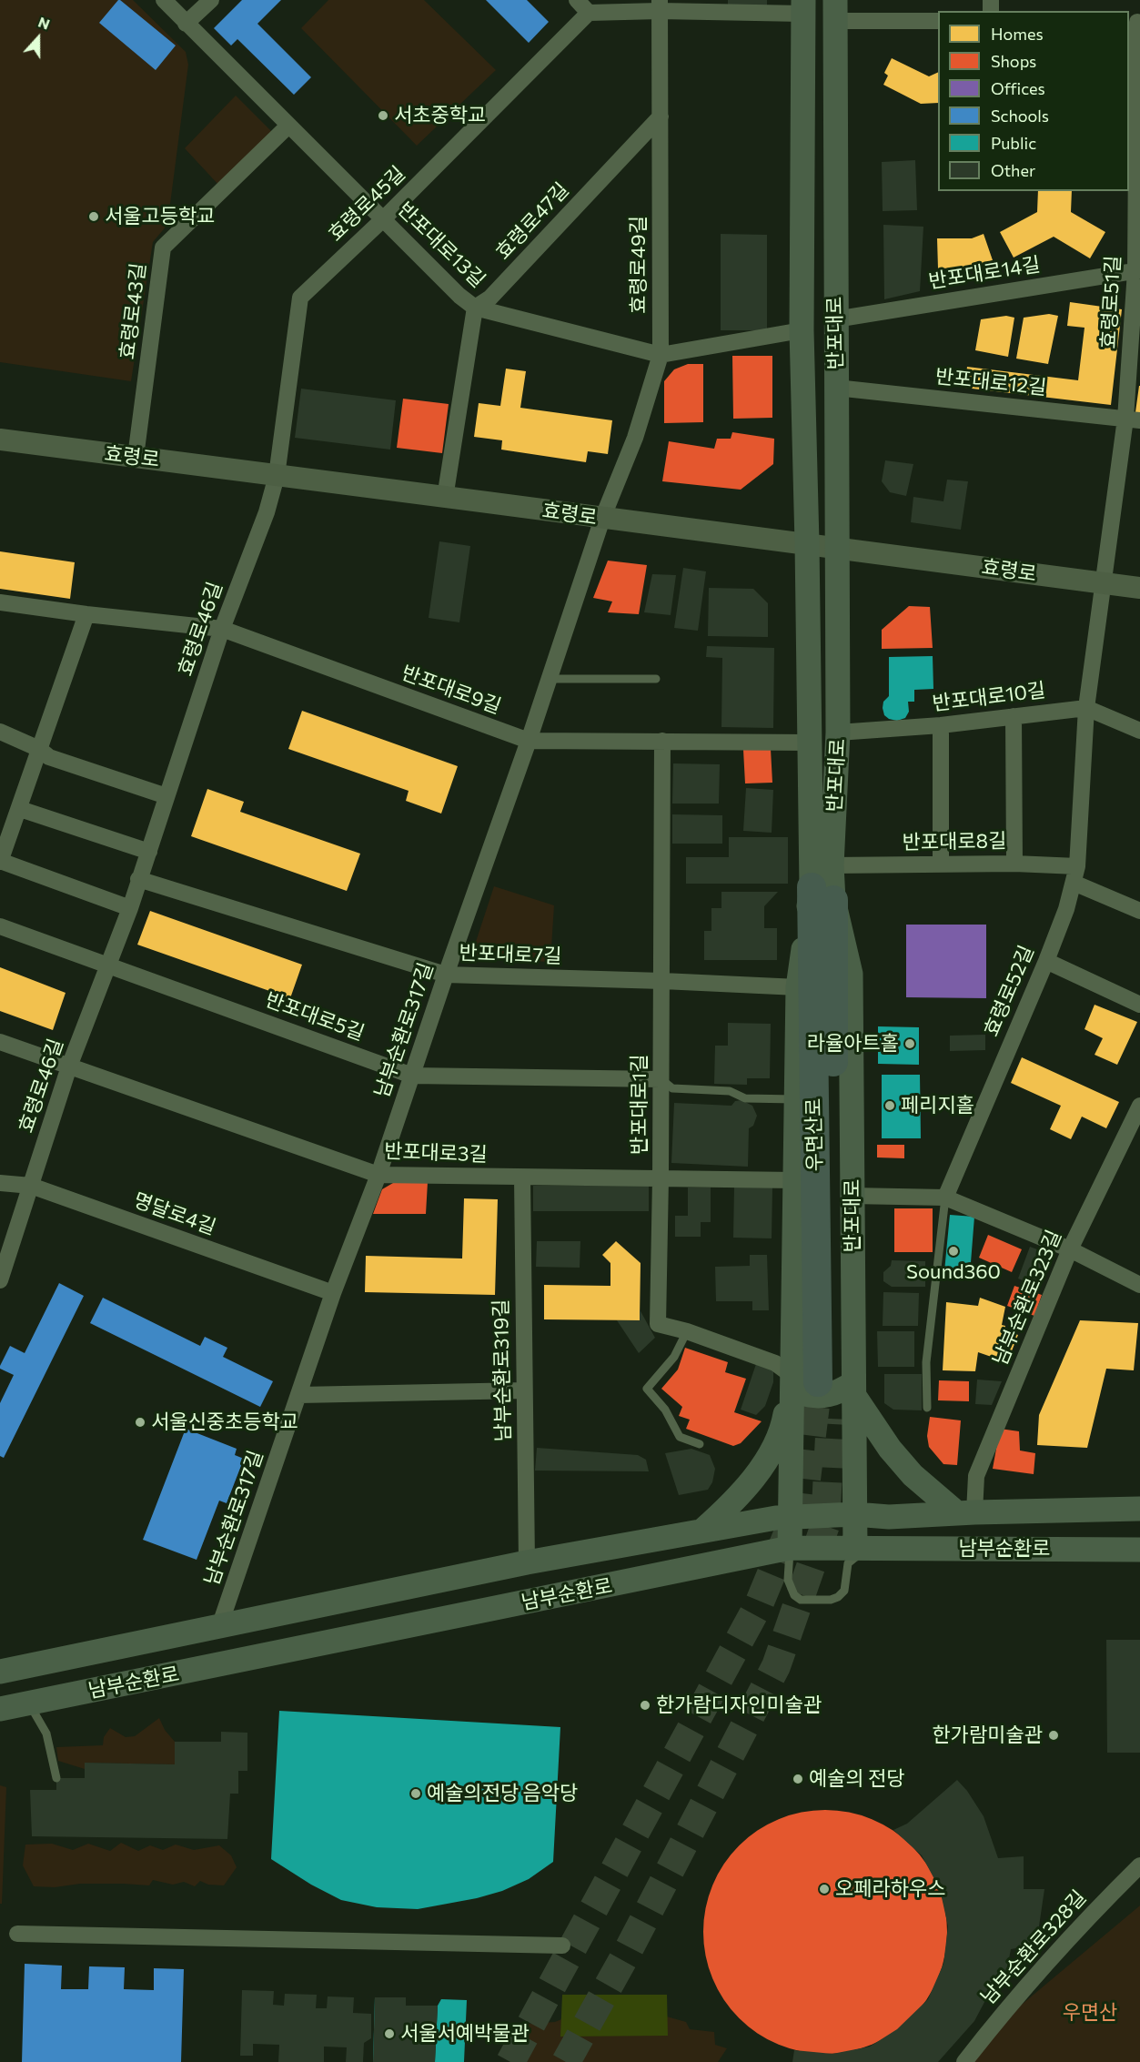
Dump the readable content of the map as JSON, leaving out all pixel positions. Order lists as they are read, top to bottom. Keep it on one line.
{"streets":{"highway":["우면산로"],"main road":["반포대로","효령로","남부순환로"],"street":["효령로45길","효령로47길","반포대로13길","효령로49길","반포대로14길","효령로51길","효령로43길","반포대로12길","효령로46길","반포대로9길","반포대로10길","반포대로8길","반포대로7길","효령로52길","반포대로5길","남부순환로317길","반포대로1길","반포대로3길","명달로4길","남부순환로323길","남부순환로319길","남부순환로328길"]},"crossings":[["효령로45길","반포대로13길"],["효령로45길","효령로"],["효령로45길","효령로46길"],["효령로47길","반포대로13길"],["효령로47길","효령로49길"],["반포대로13길","효령로49길"],["반포대로13길","효령로43길"],["반포대로13길","반포대로"],["효령로49길","효령로"],["효령로49길","남부순환로317길"],["반포대로14길","효령로51길"],["반포대로14길","반포대로"],["효령로51길","반포대로12길"],["효령로51길","효령로"],["효령로51길","효령로52길"],["효령로43길","효령로"],["반포대로","반포대로12길"],["반포대로","효령로"],["반포대로","반포대로9길"],["반포대로","반포대로10길"],["반포대로","반포대로8길"],["반포대로","반포대로7길"],["반포대로","반포대로1길"],["반포대로","우면산로"],["반포대로","반포대로3길"],["반포대로","남부순환로"],["효령로","효령로46길"],["효령로","효령로52길"],["효령로","남부순환로317길"],["효령로46길","반포대로9길"],["효령로46길","반포대로7길"],["효령로46길","반포대로5길"],["효령로46길","반포대로3길"],["효령로46길","명달로4길"],["반포대로9길","남부순환로317길"],["반포대로9길","반포대로1길"],["반포대로10길","효령로52길"],["반포대로8길","효령로52길"],["반포대로7길","남부순환로317길"],["반포대로7길","반포대로1길"],["반포대로5길","남부순환로317길"],["반포대로5길","반포대로1길"],["남부순환로317길","반포대로3길"],["남부순환로317길","명달로4길"],["남부순환로317길","남부순환로"],["반포대로1길","우면산로"],["반포대로1길","반포대로3길"],["반포대로3길","남부순환로319길"],["남부순환로323길","남부순환로"],["남부순환로319길","남부순환로"]],"parks":["우면산"],"places":["서초중학교","서울고등학교","라율아트홀","페리지홀","Sound360","서울신중초등학교","한가람디자인미술관","한가람미술관","예술의 전당","예술의전당 음악당","오페라하우스","서울서예박물관"],"legend":["Homes","Shops","Offices","Schools","Public","Other"],"north":"top"}
